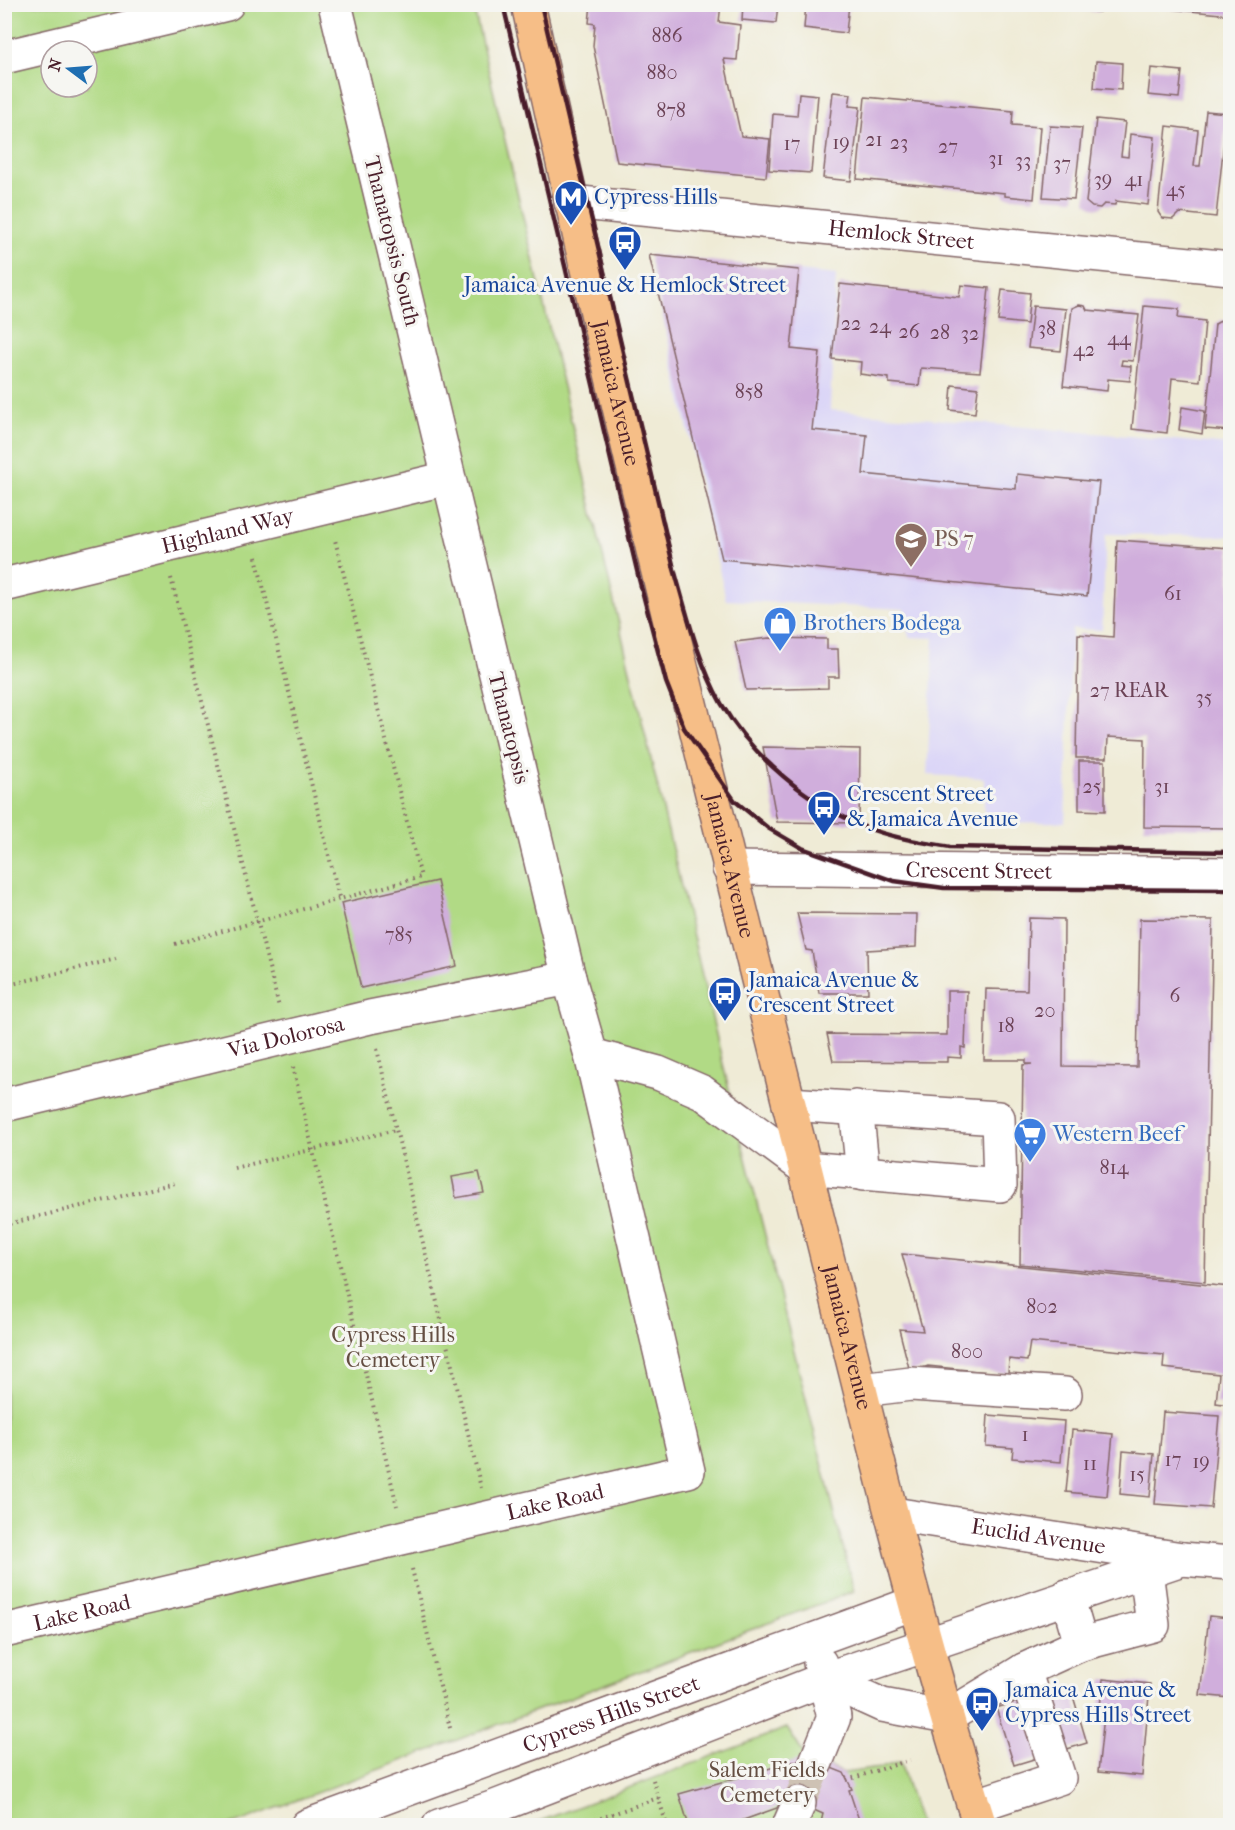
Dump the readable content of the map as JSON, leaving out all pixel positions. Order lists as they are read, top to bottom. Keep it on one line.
{"streets":{"main road":["Jamaica Avenue"],"street":["Hemlock Street","Thanatopsis South","Highland Way","Thanatopsis","Crescent Street","Via Dolorosa","Lake Road","Euclid Avenue","Cypress Hills Street"]},"crossings":[["Hemlock Street","Jamaica Avenue"],["Thanatopsis South","Highland Way"],["Thanatopsis South","Thanatopsis"],["Jamaica Avenue","Crescent Street"],["Jamaica Avenue","Euclid Avenue"],["Jamaica Avenue","Cypress Hills Street"],["Highland Way","Thanatopsis"],["Thanatopsis","Via Dolorosa"],["Thanatopsis","Lake Road"],["Euclid Avenue","Cypress Hills Street"]],"parks":["Cypress Hills Cemetery","Salem Fields Cemetery"],"places":{"metro station":["Cypress Hills"],"bus stop":["Jamaica Avenue & Hemlock Street","Crescent Street & Jamaica Avenue","Jamaica Avenue & Crescent Street","Jamaica Avenue & Cypress Hills Street"],"school or university":["PS 7"],"shop":["Brothers Bodega"],"supermarket":["Western Beef"]},"house_numbers":["886","880","878","21","19","23","17","27","31","33","37","39","41","45","22","24","38","26","28","32","44","42","858","61","27 REAR","35","25","31","785","6","20","18","814","802","800","1","17","19","11","15"],"north":"left"}
